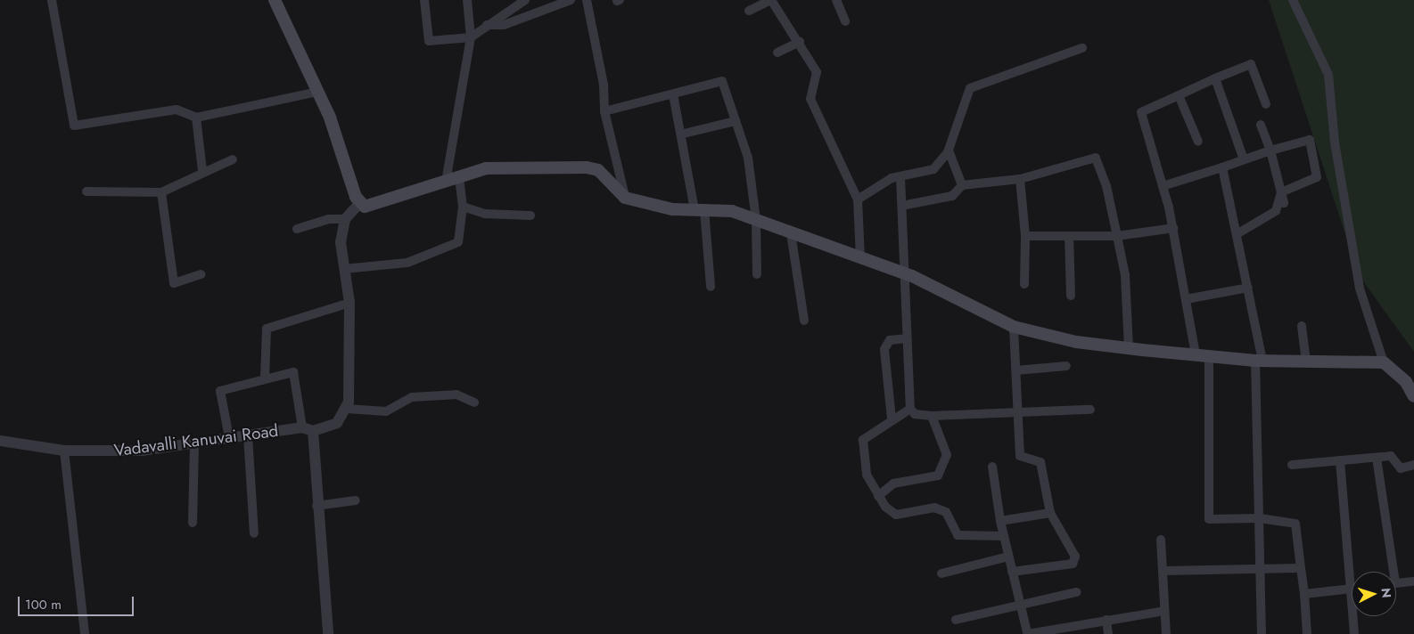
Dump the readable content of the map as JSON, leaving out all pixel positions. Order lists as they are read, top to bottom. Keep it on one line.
{"streets":{"street":["Vadavalli Kanuvai Road"]},"scale_bar":"100 m","north":"right"}
